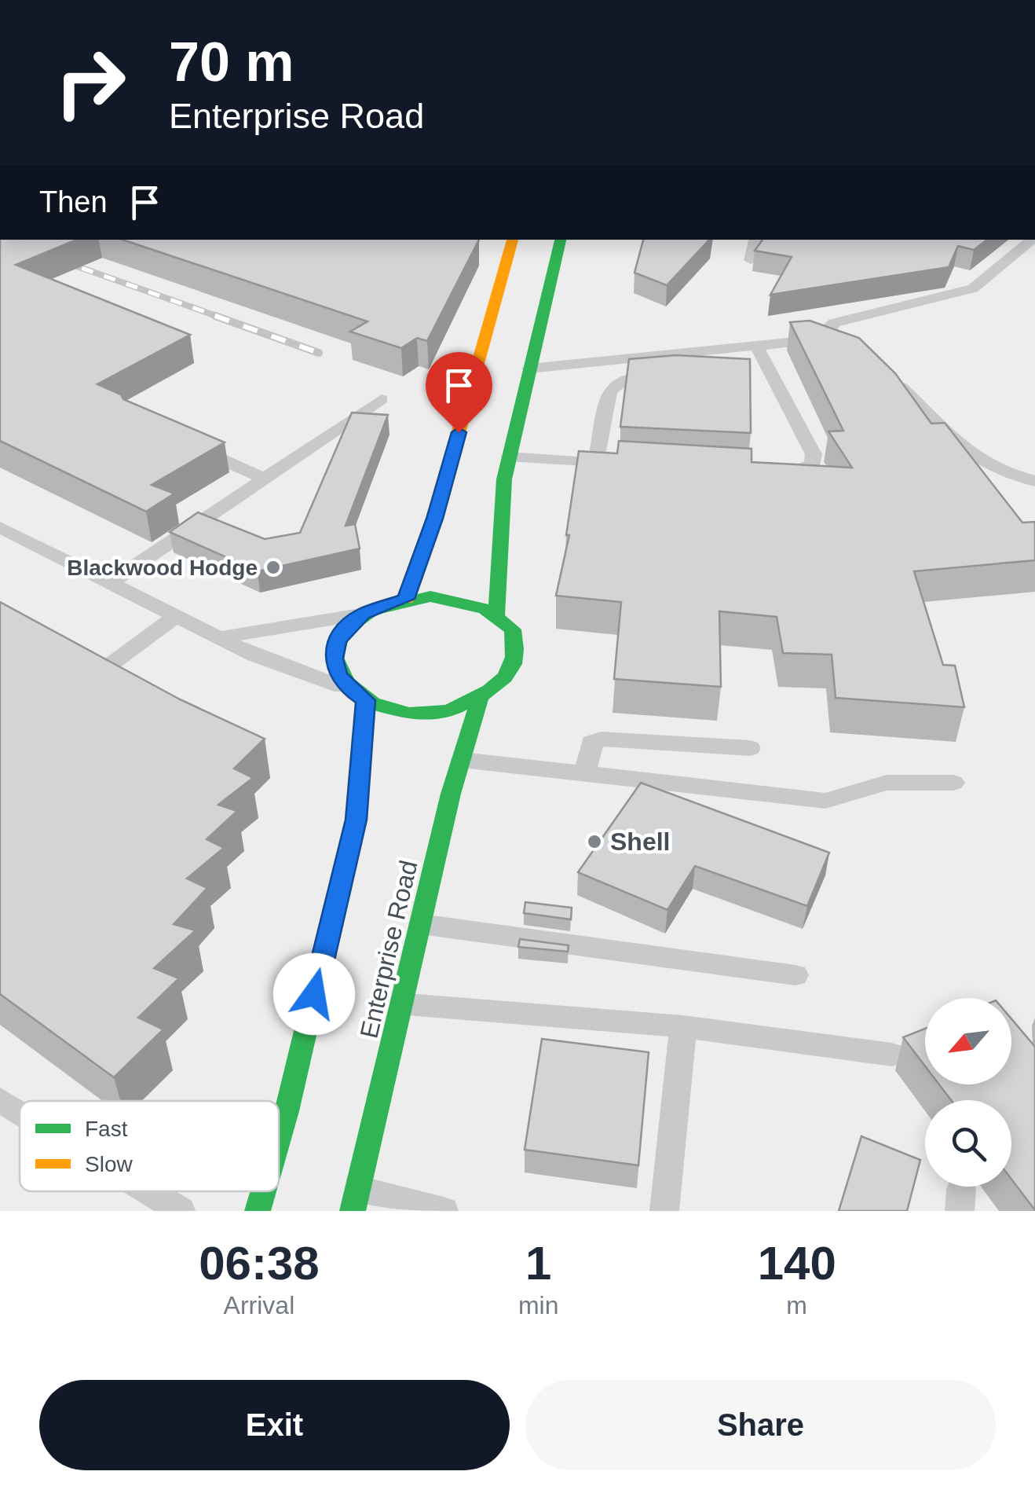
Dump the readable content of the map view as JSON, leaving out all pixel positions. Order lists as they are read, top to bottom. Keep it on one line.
{"streets":{"main road":["Enterprise Road"]},"places":["Blackwood Hodge","Shell"],"legend":["Fast","Slow"],"north":"bottom left","page":{"turn":["70 m","Enterprise Road"],"then":"Then","eta":["06:38","Arrival","1","min","140","m"],"buttons":["Exit","Share"]}}
